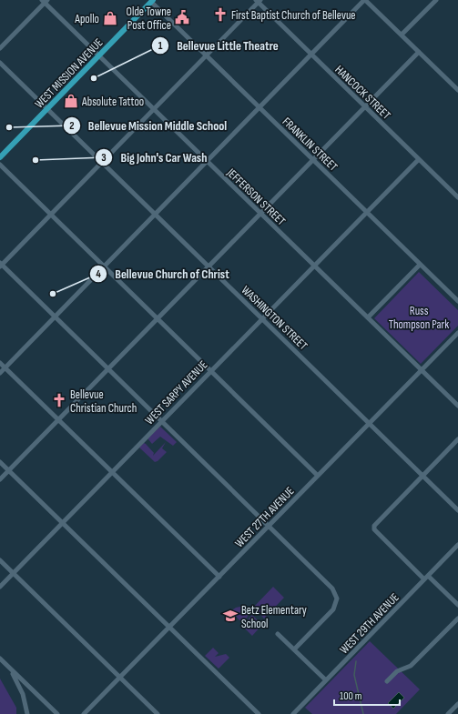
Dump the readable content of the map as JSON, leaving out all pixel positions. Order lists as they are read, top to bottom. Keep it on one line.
{"streets":{"main road":["WEST MISSION AVENUE"],"street":["HANCOCK STREET","FRANKLIN STREET","JEFFERSON STREET","WASHINGTON STREET","WEST SARPY AVENUE","WEST 27TH AVENUE","WEST 29TH AVENUE"]},"crossings":[["WEST MISSION AVENUE","FRANKLIN STREET"],["WEST MISSION AVENUE","JEFFERSON STREET"],["WEST MISSION AVENUE","WASHINGTON STREET"],["HANCOCK STREET","WEST SARPY AVENUE"],["FRANKLIN STREET","WEST SARPY AVENUE"],["JEFFERSON STREET","WEST SARPY AVENUE"],["JEFFERSON STREET","WEST 27TH AVENUE"],["WASHINGTON STREET","WEST SARPY AVENUE"],["WASHINGTON STREET","WEST 27TH AVENUE"]],"parks":["Russ Thompson Park"],"places":{"church":["First Baptist Church of Bellevue","Bellevue Christian Church"],"public building":["Olde Towne Post Office"],"shop":["Apollo","Absolute Tattoo"],"other":["Bellevue Little Theatre","Bellevue Mission Middle School","Big John's Car Wash","Bellevue Church of Christ"],"school or university":["Betz Elementary School"]},"scale_bar":"100 m"}
